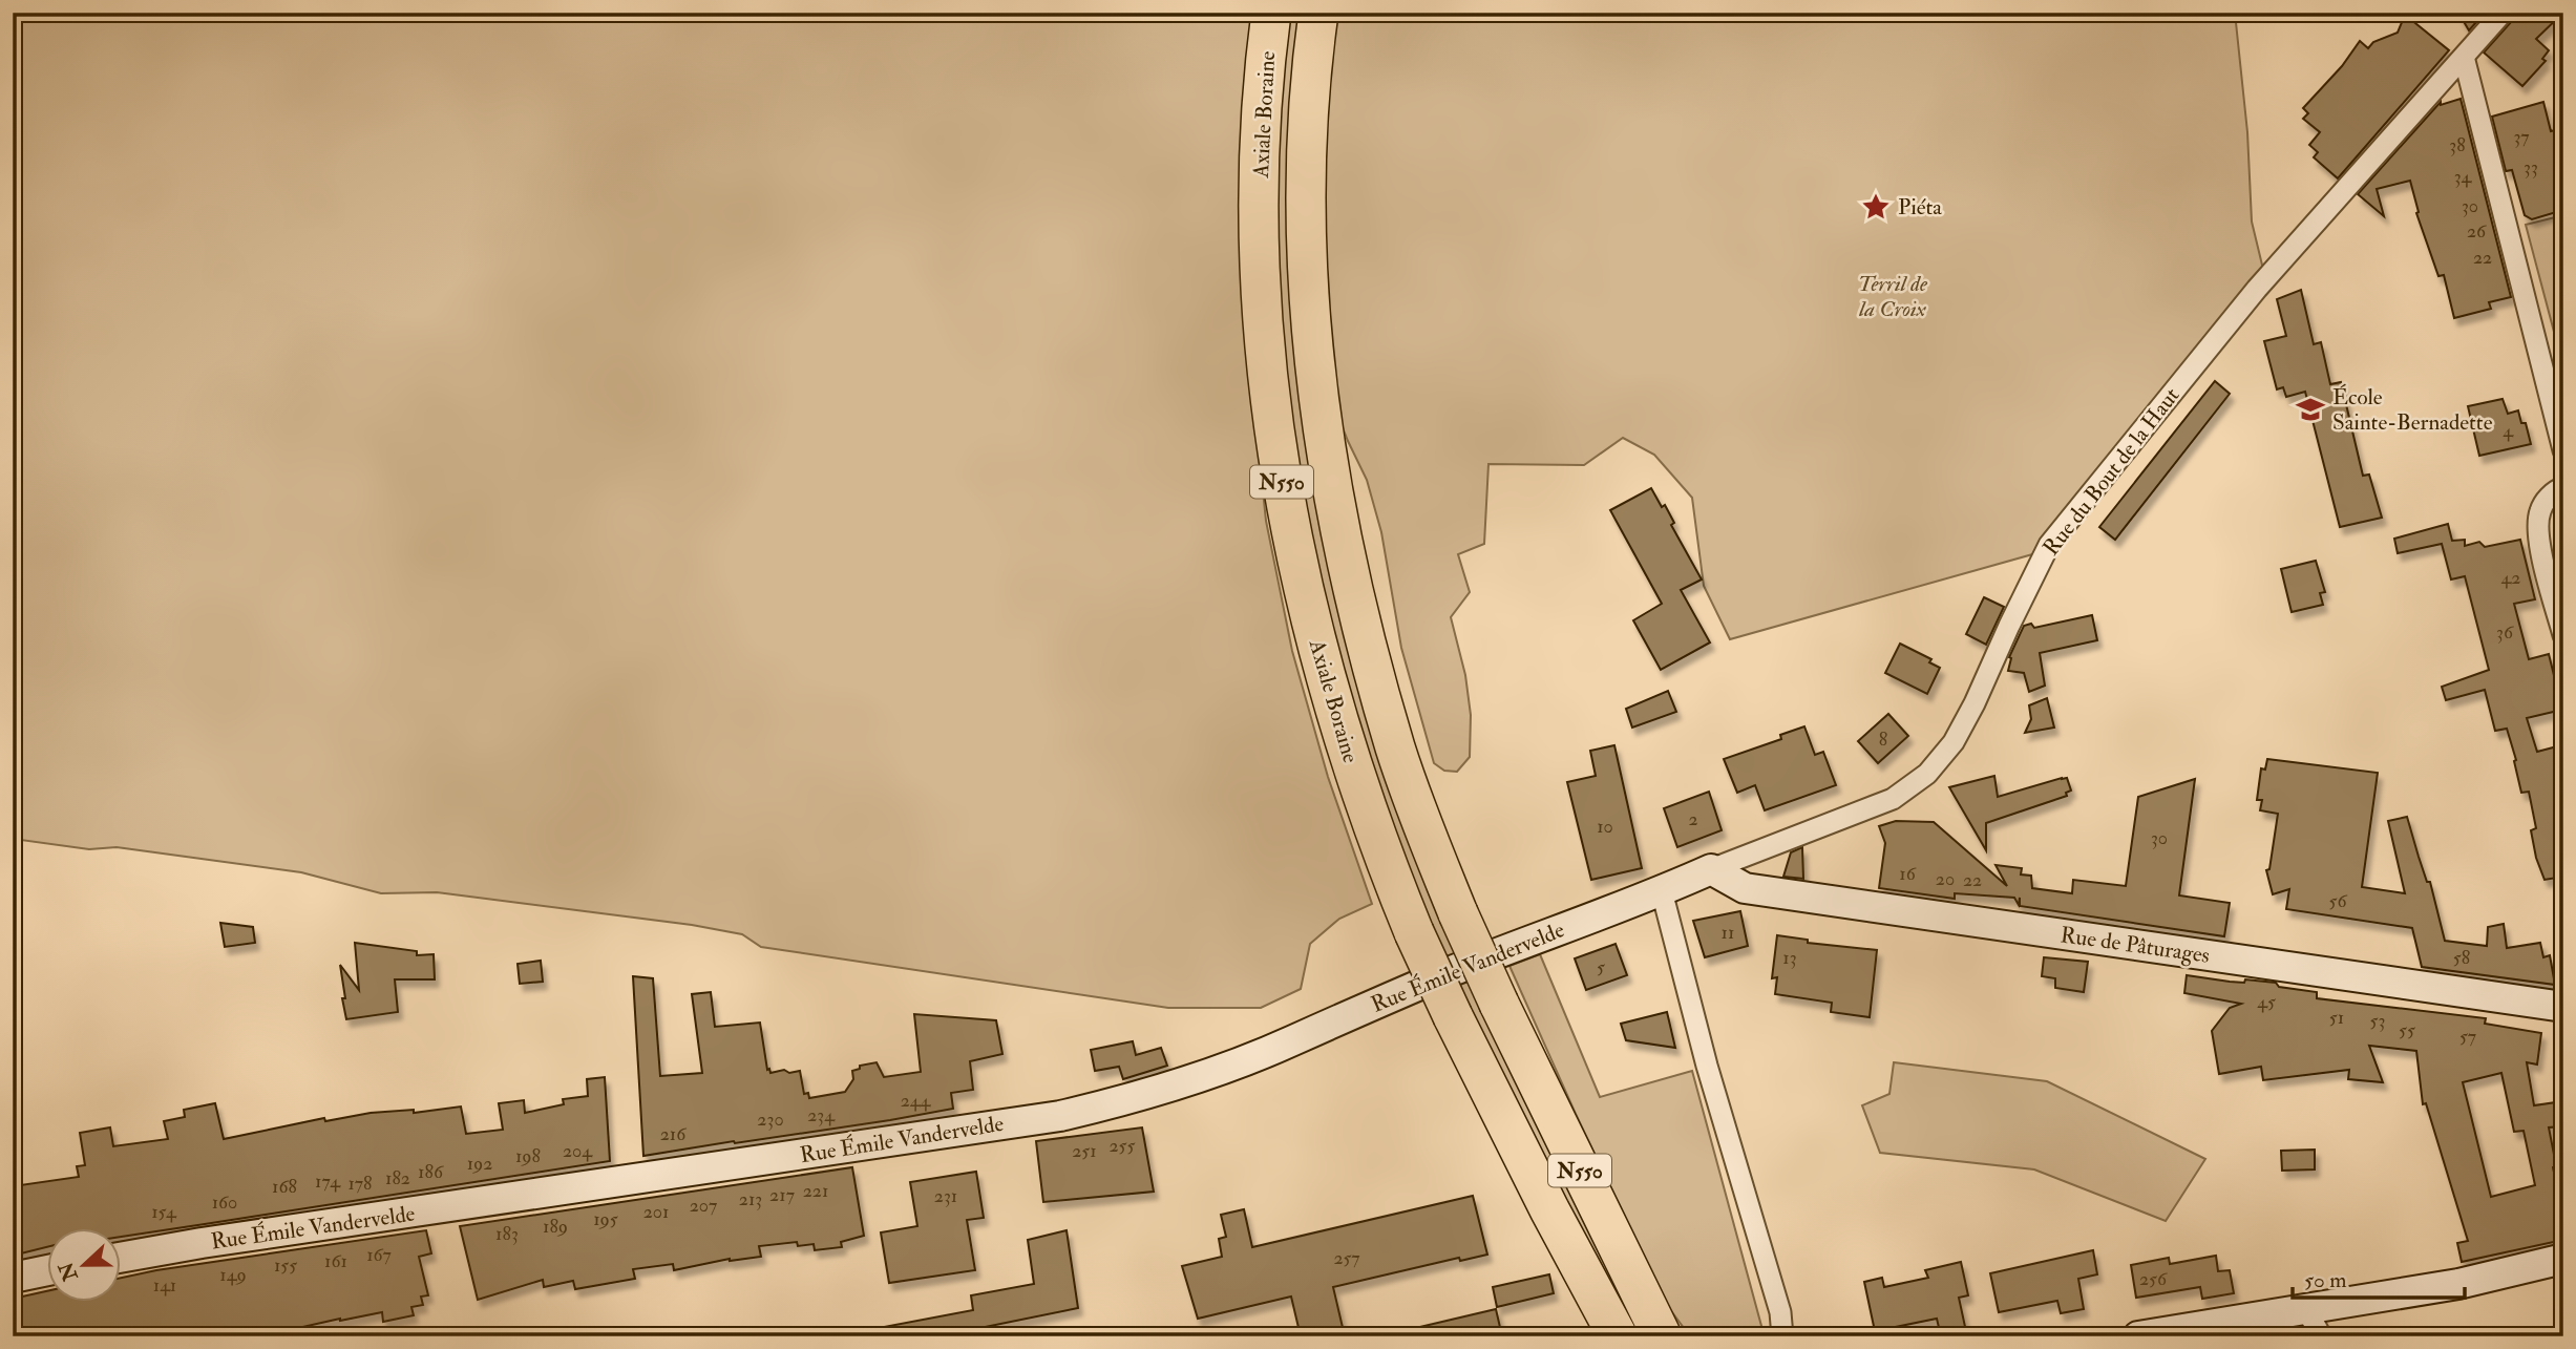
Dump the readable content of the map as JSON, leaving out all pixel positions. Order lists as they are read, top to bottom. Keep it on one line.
{"streets":{"highway":["Axiale Boraine","N550"],"street":["Rue du Bout de la Haut","Rue de Pâturages","Rue Émile Vandervelde"]},"crossings":[["Rue du Bout de la Haut","Rue de Pâturages"],["Rue du Bout de la Haut","Rue Émile Vandervelde"]],"parks":["Terril de la Croix"],"places":{"place":["Piéta"],"school or university":["École Sainte-Bernadette"]},"house_numbers":["37","38","33","34","30","26","22","4","42","36","8","2","10","30","16","20","22","56","11","13","58","5","45","51","53","55","57","244","234","230","216","255","204","251","198","192","186","182","174","178","168","221","217","231","213","160","207","154","201","195","189","183","167","257","161","155","149","256","141"],"scale_bar":"50 m","north":"left"}
